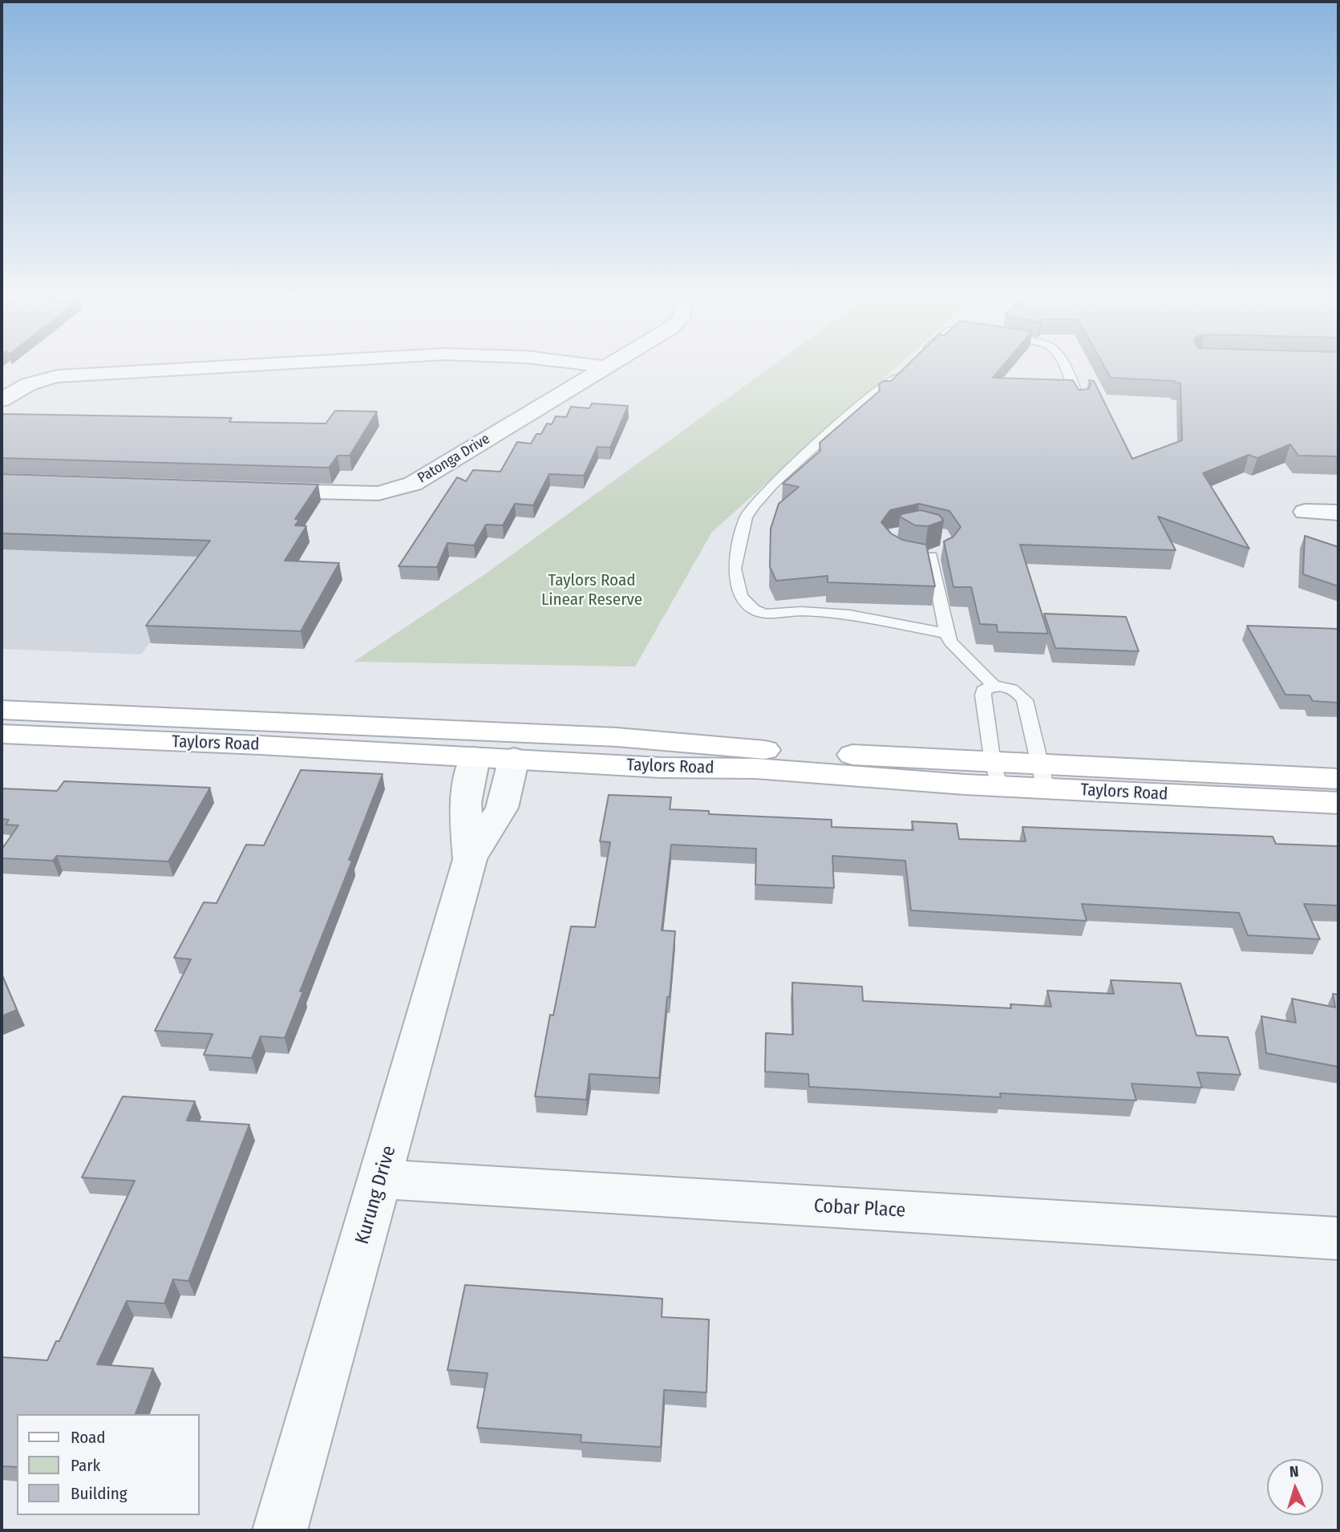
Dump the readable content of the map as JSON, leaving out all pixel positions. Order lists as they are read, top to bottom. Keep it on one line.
{"streets":{"main road":["Taylors Road"],"street":["Patonga Drive","Kurung Drive","Cobar Place"]},"crossings":[["Taylors Road","Kurung Drive"],["Kurung Drive","Cobar Place"]],"parks":["Taylors Road Linear Reserve"],"legend":["Road","Park","Building"],"north":"top"}
